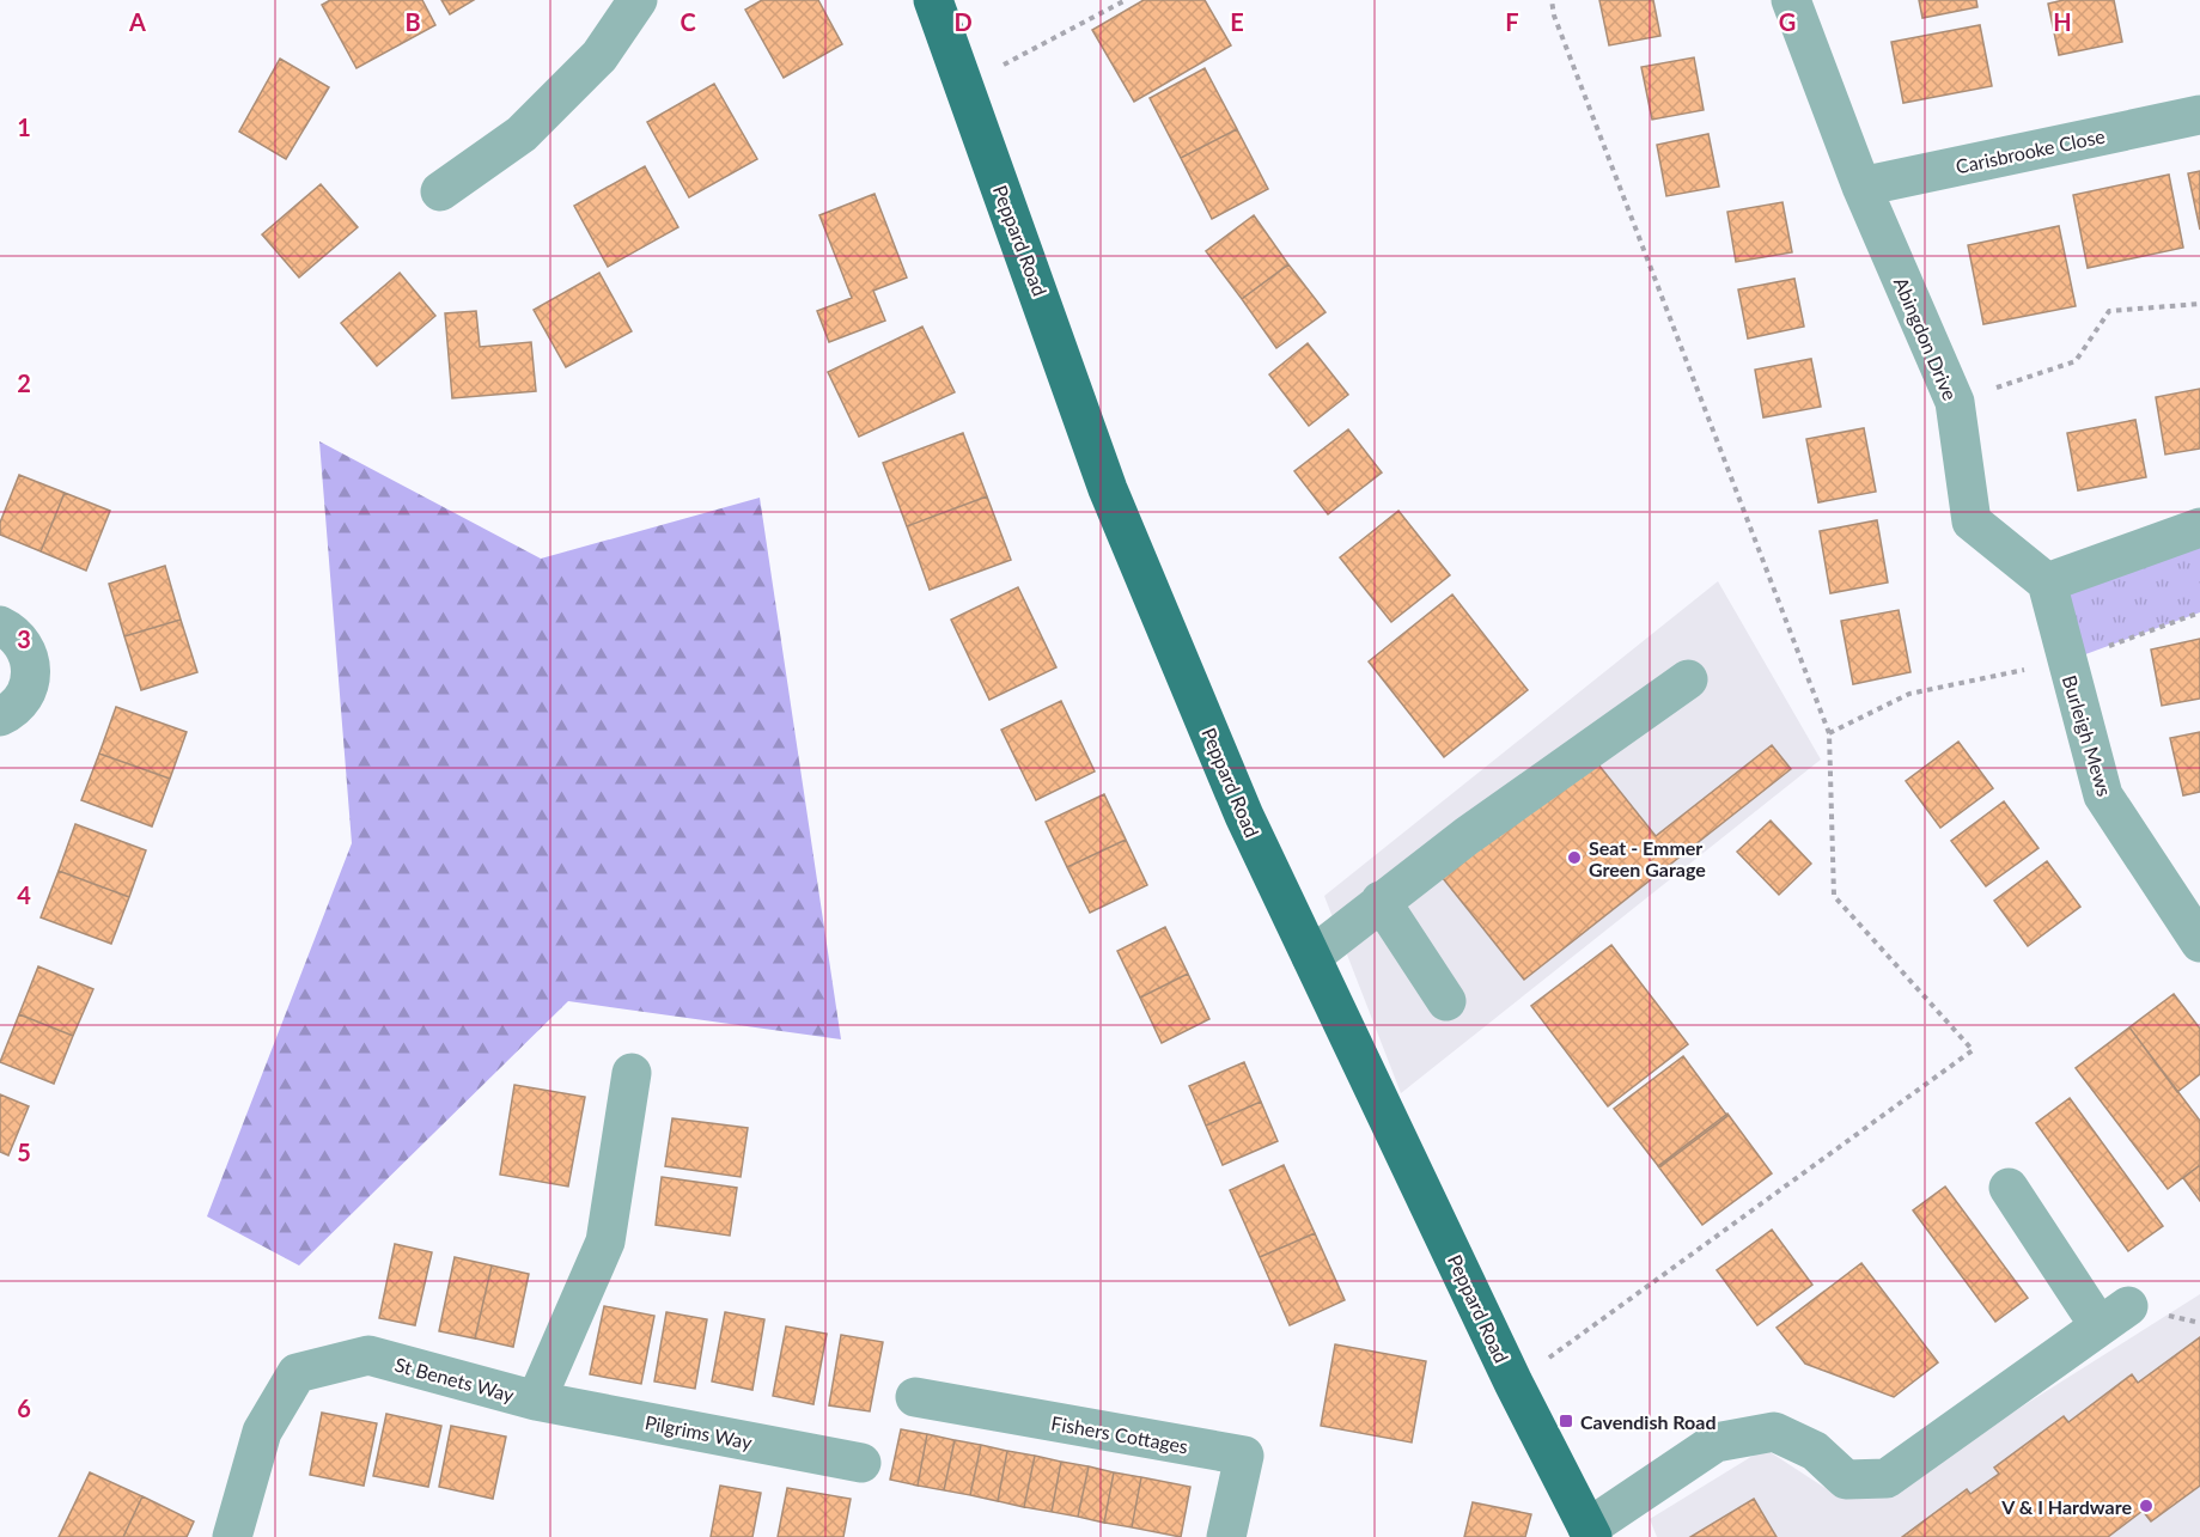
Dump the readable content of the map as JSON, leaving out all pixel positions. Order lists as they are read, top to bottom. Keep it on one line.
{"streets":{"main road":["Peppard Road"],"street":["Carisbrooke Close","Abingdon Drive","Burleigh Mews","St Benets Way","Pilgrims Way","Fishers Cottages"]},"crossings":[["Carisbrooke Close","Abingdon Drive"],["Abingdon Drive","Burleigh Mews"],["St Benets Way","Pilgrims Way"]],"places":{"other":["Seat - Emmer Green Garage","V & I Hardware"],"transit":["Cavendish Road"]},"grid":{"columns":["A","B","C","D","E","F","G","H"],"rows":["1","2","3","4","5","6"]}}
